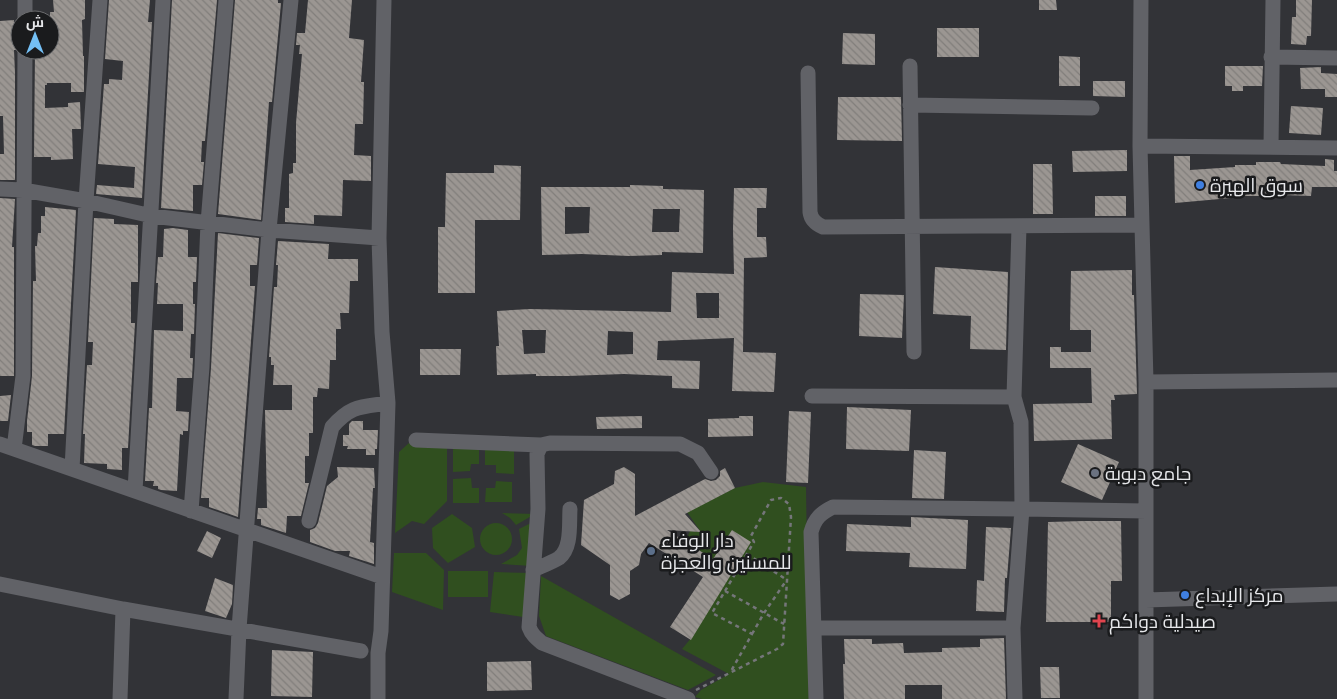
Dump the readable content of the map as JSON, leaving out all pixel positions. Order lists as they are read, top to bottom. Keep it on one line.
{"places":{"other":["سوق الهيرة","جامع دبوبة","دار الوفاء للمسنين والعجزة","مركز الإبداع"],"health":["صيدلية دواكم"]},"north":"top"}
